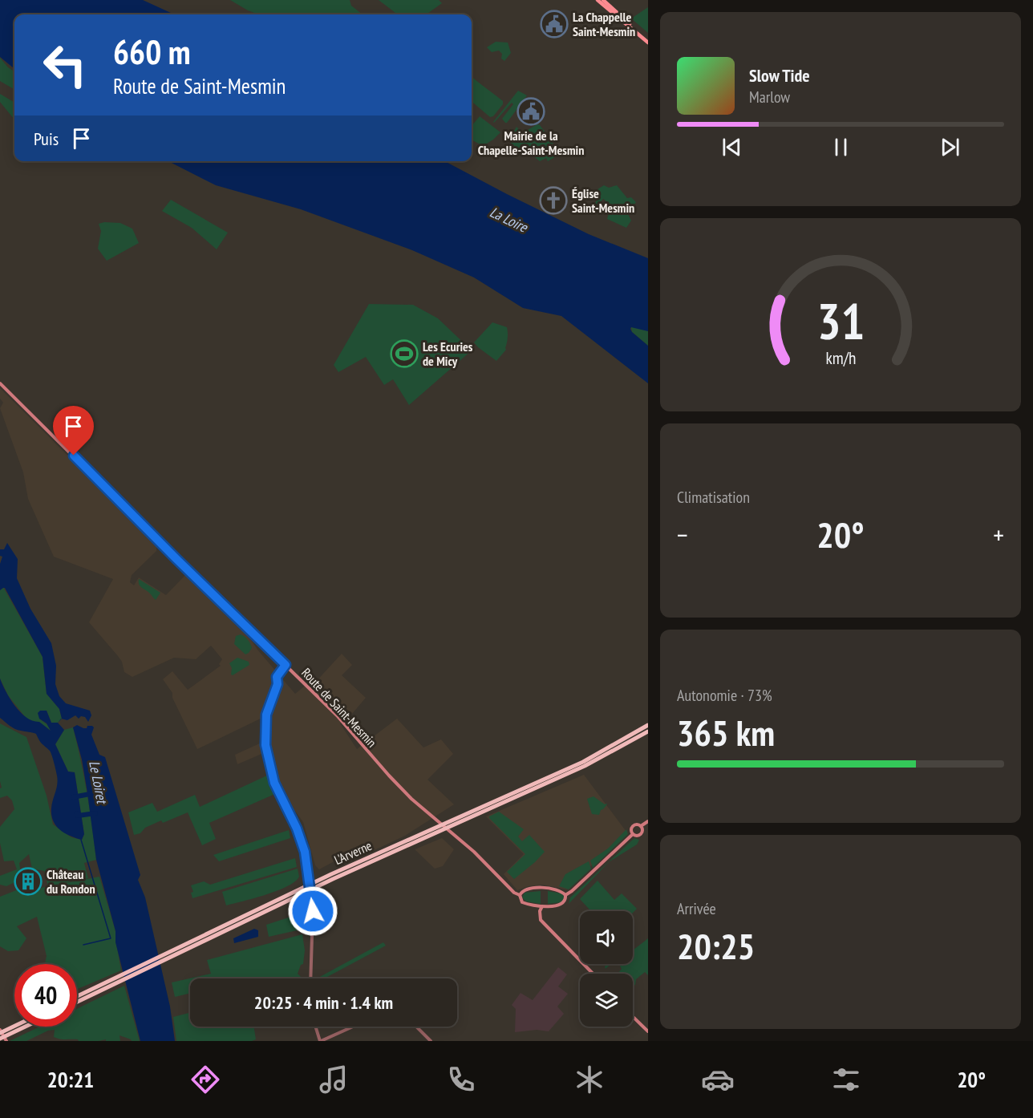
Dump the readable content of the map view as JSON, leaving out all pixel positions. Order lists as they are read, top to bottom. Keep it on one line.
{"streets":{"highway":["L'Arverne"],"main road":["Route de Saint-Mesmin"]},"water":["La Loire","Le Loiret"],"places":{"public building":["La Chappelle Saint-Mesmin","Mairie de la Chapelle-Saint-Mesmin"],"church":["Église Saint-Mesmin"],"sports":["Les Ecuries de Micy"],"building":["Château du Rondon"]},"page":{"turn":["660 m","Route de Saint-Mesmin"],"song":["Slow Tide","Marlow"],"then":"Puis","tile":["Climatisation",["Autonomie · 73%","365 km"],["Arrivée","20:25"]],"heat":["−","20°","+"],"limit":"40","trip":"20:25 · 4 min · 1.4 km","tabs":["20:21","20°"],"gauge":["31","km/h"]}}
